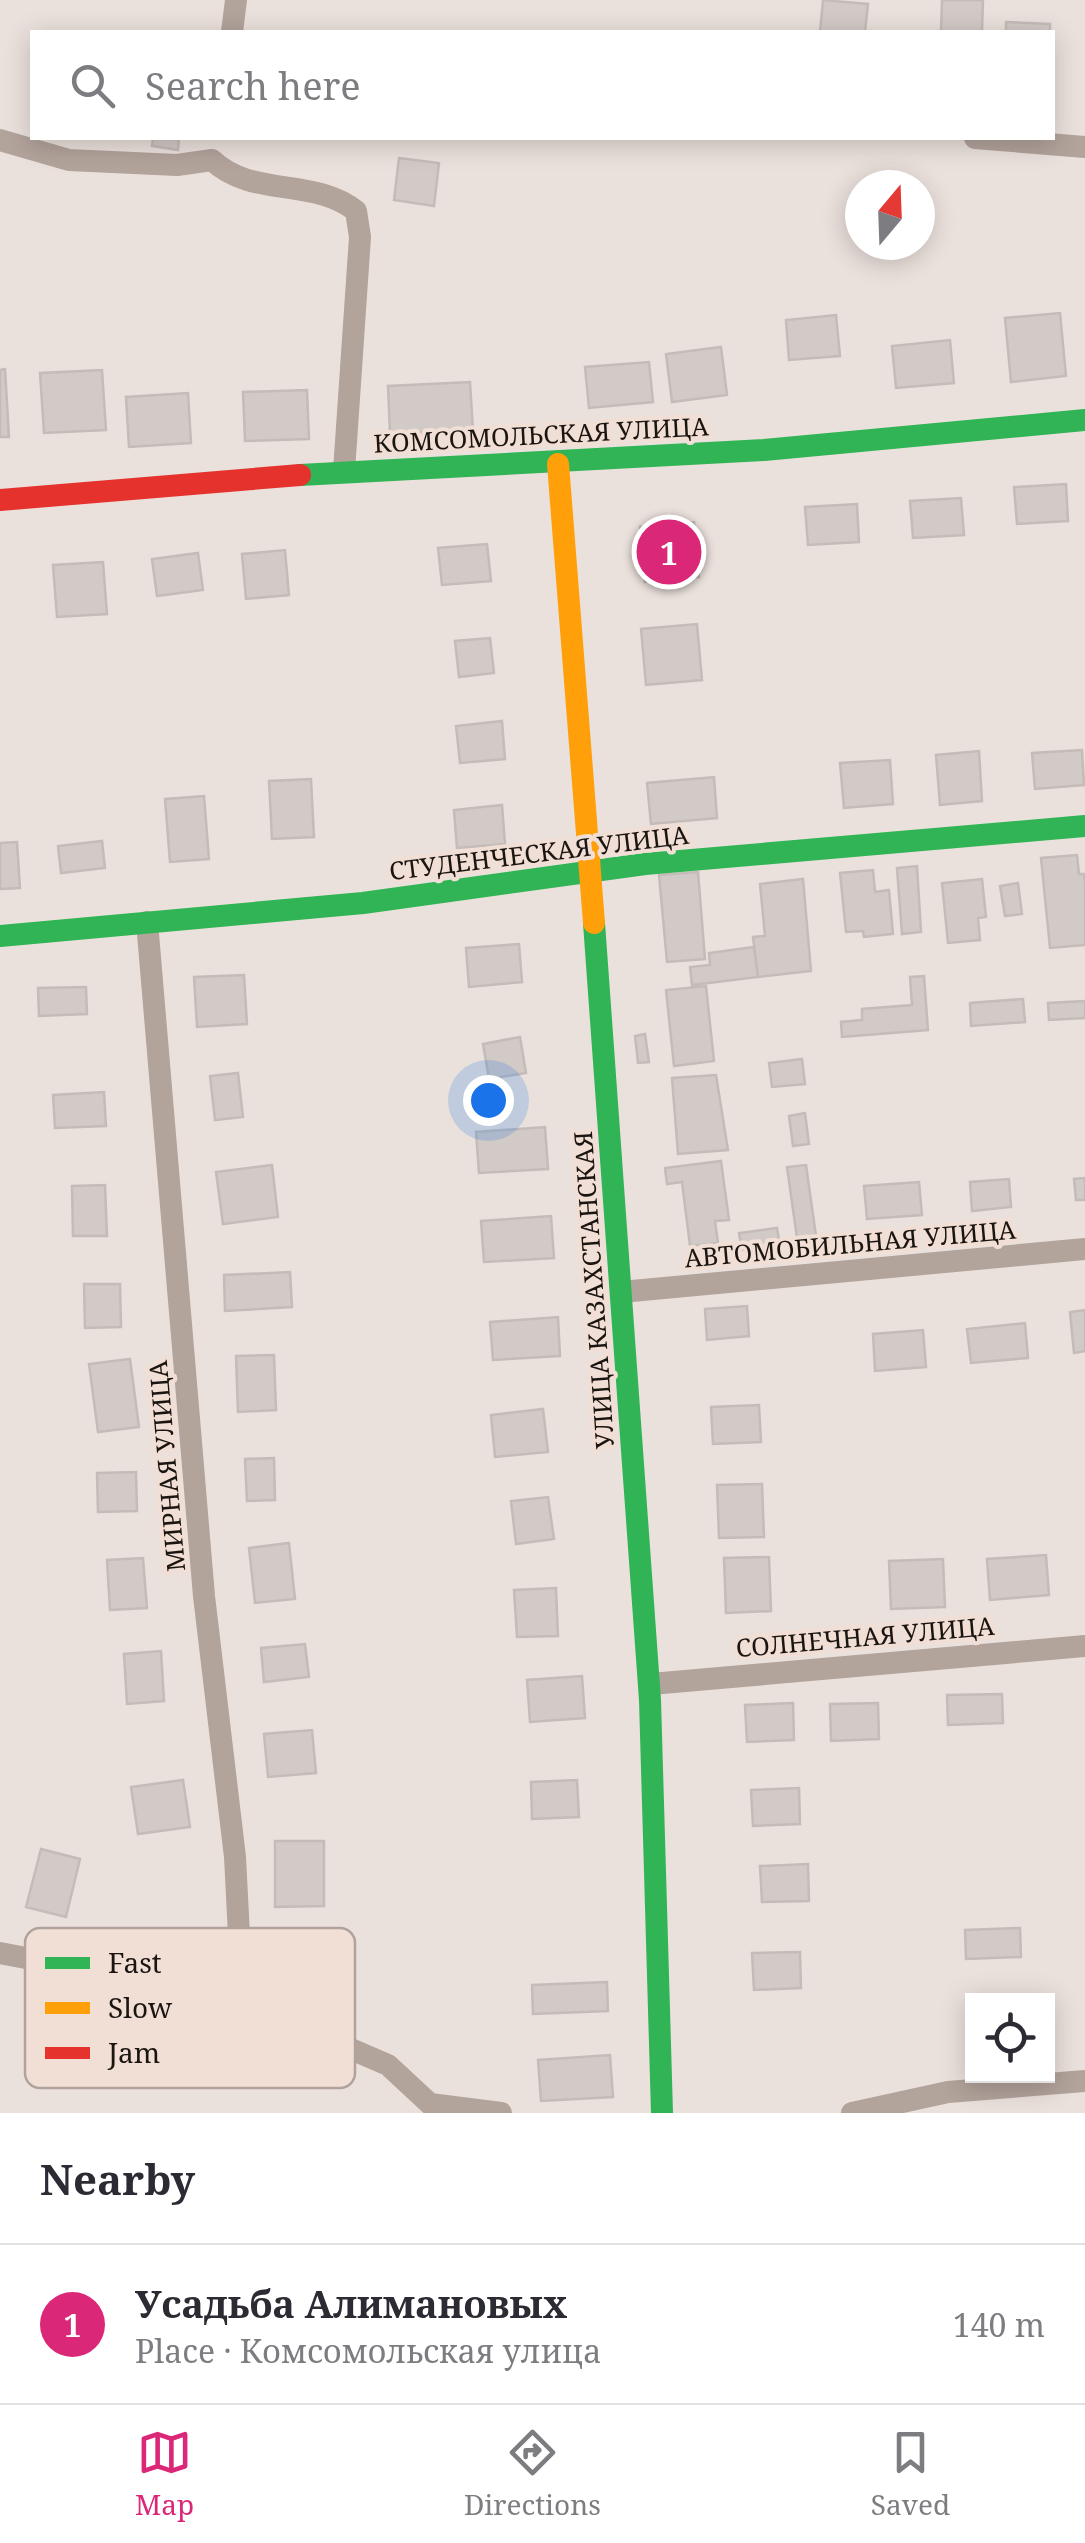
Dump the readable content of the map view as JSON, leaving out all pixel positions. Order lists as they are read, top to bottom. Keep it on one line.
{"streets":{"street":["КОМСОМОЛЬСКАЯ УЛИЦА","СТУДЕНЧЕСКАЯ УЛИЦА","АВТОМОБИЛЬНАЯ УЛИЦА","УЛИЦА КАЗАХСТАНСКАЯ","МИРНАЯ УЛИЦА","СОЛНЕЧНАЯ УЛИЦА"]},"crossings":[["КОМСОМОЛЬСКАЯ УЛИЦА","УЛИЦА КАЗАХСТАНСКАЯ"],["СТУДЕНЧЕСКАЯ УЛИЦА","УЛИЦА КАЗАХСТАНСКАЯ"],["СТУДЕНЧЕСКАЯ УЛИЦА","МИРНАЯ УЛИЦА"],["АВТОМОБИЛЬНАЯ УЛИЦА","УЛИЦА КАЗАХСТАНСКАЯ"],["УЛИЦА КАЗАХСТАНСКАЯ","СОЛНЕЧНАЯ УЛИЦА"]],"legend":["Fast","Slow","Jam"],"north":"top","page":{"search":"Search here","pins":"1","heading":"Nearby","list":[{"mark":"1","name":"Усадьба Алимановых","note":"Place · Комсомольская улица","value":"140 m"}],"nav":["Map","Directions","Saved"]}}
